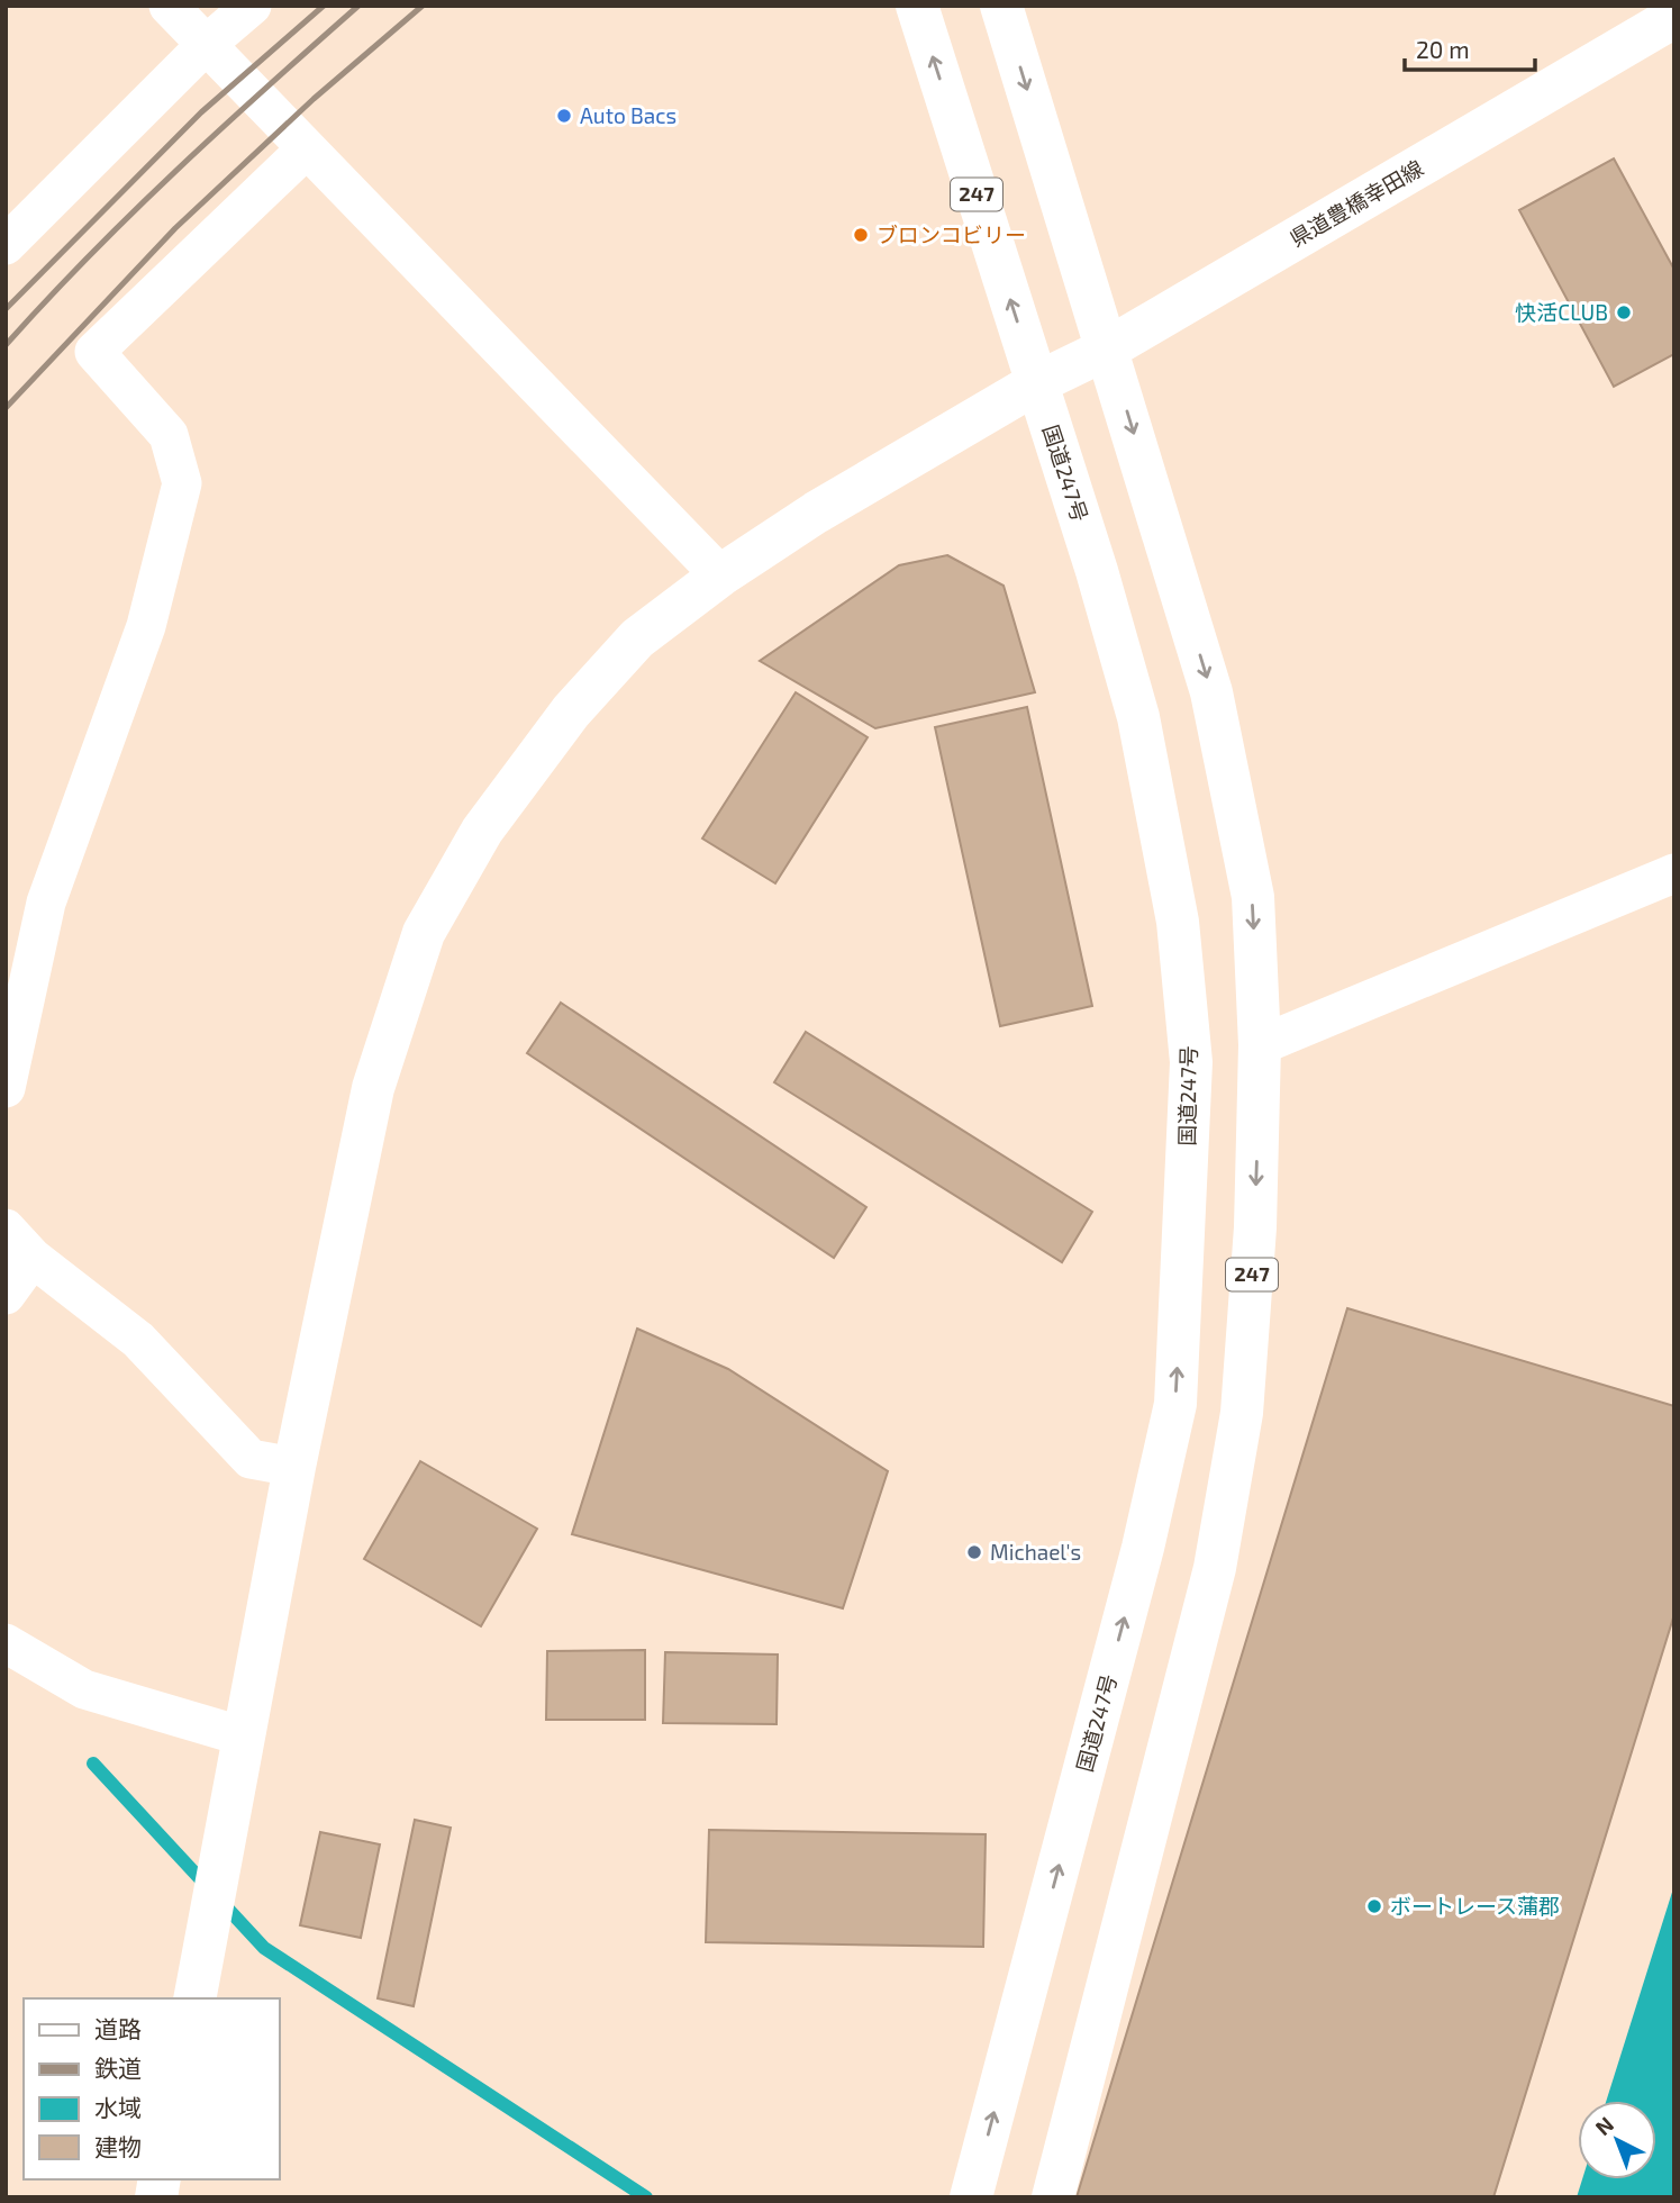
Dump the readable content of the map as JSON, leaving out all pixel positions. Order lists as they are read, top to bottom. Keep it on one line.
{"streets":{"main road":["247","県道豊橋幸田線","国道247号"]},"crossings":[["247","県道豊橋幸田線"],["県道豊橋幸田線","国道247号"]],"places":["Auto Bacs","ブロンコビリー","快活CLUB","Michael's","ボートレース蒲郡"],"legend":["道路","鉄道","水域","建物"],"scale_bar":"20 m","north":"top left"}
